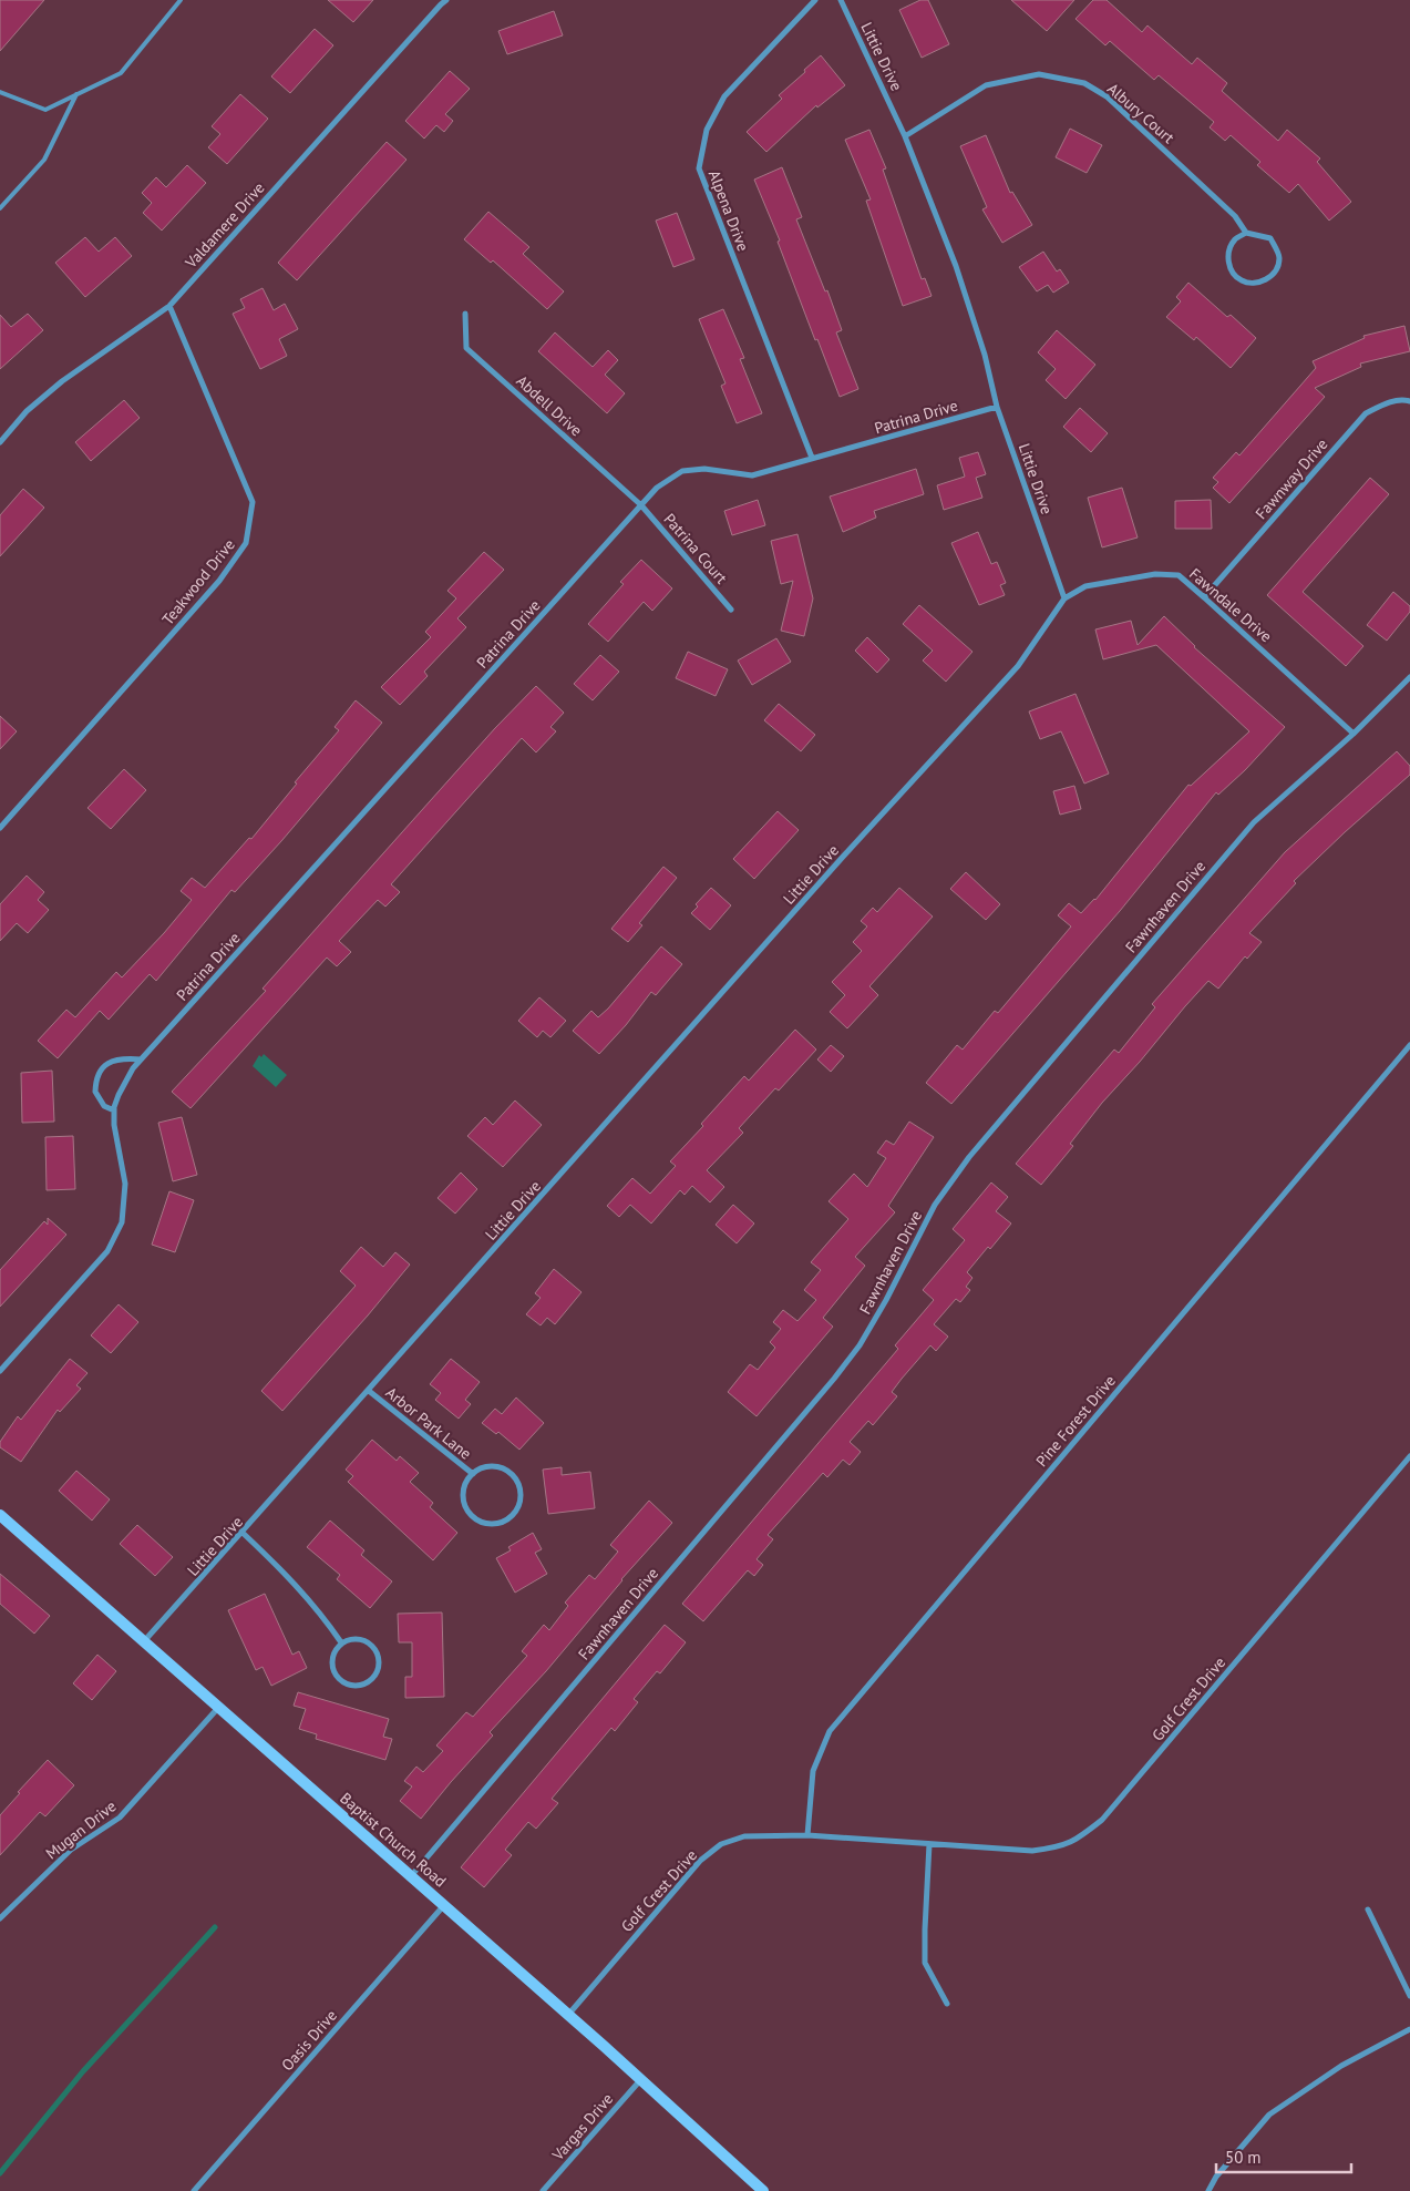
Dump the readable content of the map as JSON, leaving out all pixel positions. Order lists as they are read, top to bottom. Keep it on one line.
{"streets":{"street":["Littie Drive","Albury Court","Alpena Drive","Valdamere Drive","Abdell Drive","Patrina Drive","Fawnway Drive","Patrina Court","Teakwood Drive","Fawndale Drive","Fawnhaven Drive","Pine Forest Drive","Arbor Park Lane","Golf Crest Drive","Mugan Drive","Baptist Church Road","Oasis Drive","Vargas Drive"]},"crossings":[["Littie Drive","Albury Court"],["Littie Drive","Patrina Drive"],["Littie Drive","Fawndale Drive"],["Littie Drive","Arbor Park Lane"],["Littie Drive","Baptist Church Road"],["Alpena Drive","Patrina Drive"],["Valdamere Drive","Teakwood Drive"],["Abdell Drive","Patrina Drive"],["Abdell Drive","Patrina Court"],["Patrina Drive","Patrina Court"],["Fawnway Drive","Fawndale Drive"],["Fawndale Drive","Fawnhaven Drive"],["Fawnhaven Drive","Baptist Church Road"],["Pine Forest Drive","Golf Crest Drive"],["Golf Crest Drive","Baptist Church Road"],["Mugan Drive","Baptist Church Road"],["Baptist Church Road","Oasis Drive"],["Baptist Church Road","Vargas Drive"]],"scale_bar":"50 m"}
